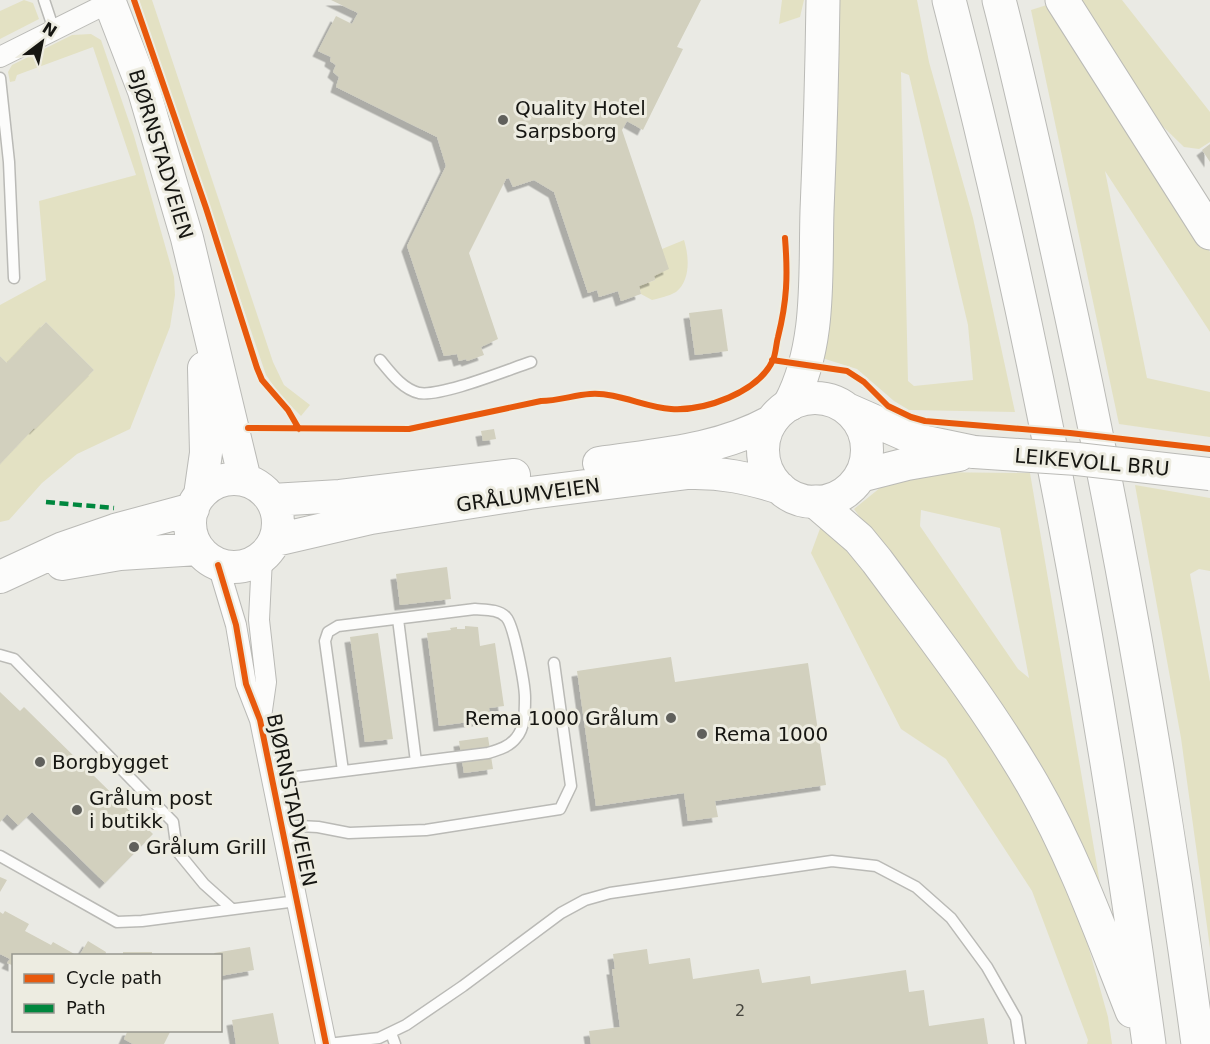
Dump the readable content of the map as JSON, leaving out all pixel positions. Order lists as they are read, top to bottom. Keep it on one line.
{"streets":{"main road":["BJØRNSTADVEIEN","LEIKEVOLL BRU","GRÅLUMVEIEN"]},"crossings":[["BJØRNSTADVEIEN","GRÅLUMVEIEN"]],"places":["Quality Hotel Sarpsborg","Rema 1000 Grålum","Rema 1000","Borgbygget","Grålum post i butikk","Grålum Grill"],"house_numbers":["2"],"legend":["Cycle path","Path"],"north":"top right"}
